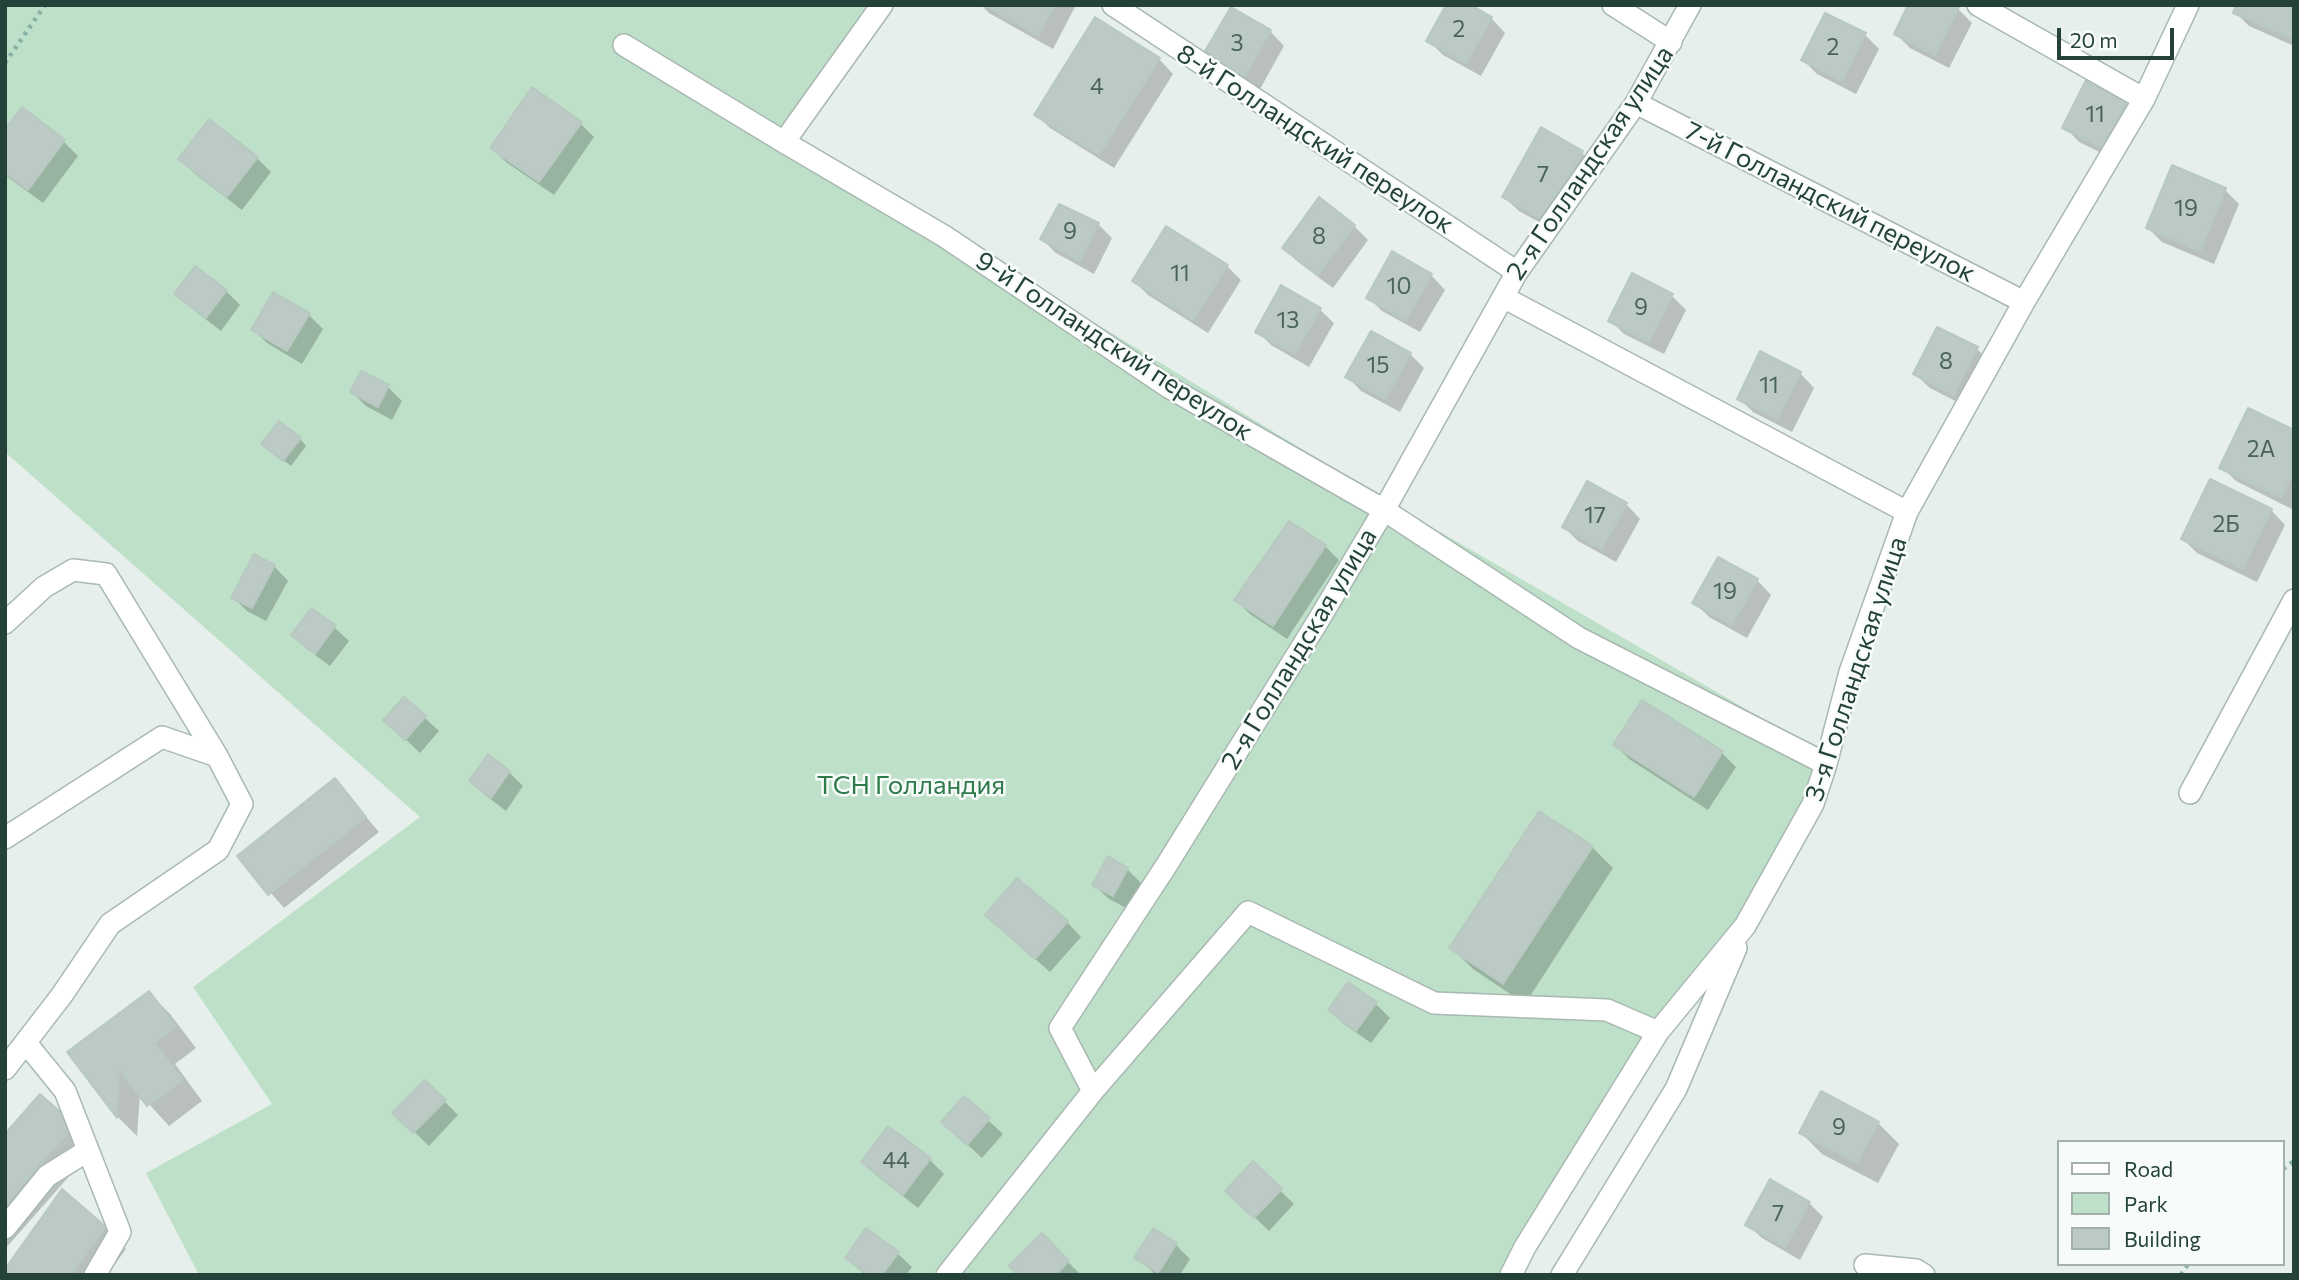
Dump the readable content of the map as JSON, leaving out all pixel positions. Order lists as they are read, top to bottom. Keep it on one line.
{"streets":{"street":["8-й Голландский переулок","2-я Голландская улица","7-й Голландский переулок","9-й Голландский переулок","3-я Голландская улица"]},"crossings":[["8-й Голландский переулок","2-я Голландская улица"],["2-я Голландская улица","7-й Голландский переулок"],["2-я Голландская улица","9-й Голландский переулок"],["7-й Голландский переулок","3-я Голландская улица"],["9-й Голландский переулок","3-я Голландская улица"]],"parks":["ТСН Голландия"],"house_numbers":["2","3","2","4","11","7","19","9","8","11","10","9","13","8","15","11","2А","17","2Б","19","9","44","7"],"legend":["Road","Park","Building"],"scale_bar":"20 m"}
